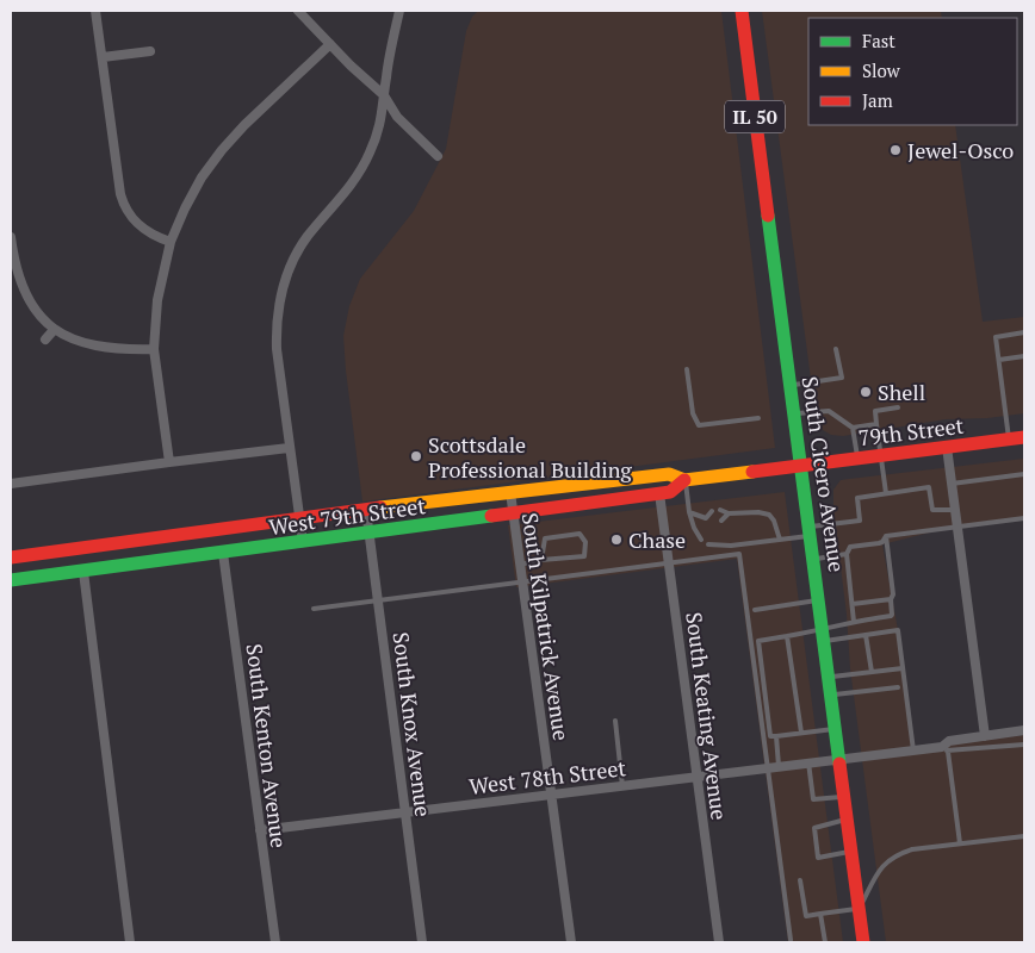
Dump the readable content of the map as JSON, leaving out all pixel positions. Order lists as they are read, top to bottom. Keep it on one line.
{"streets":{"main road":["IL 50","79th Street","South Cicero Avenue","West 79th Street"],"street":["South Kilpatrick Avenue","South Keating Avenue","South Knox Avenue","South Kenton Avenue","West 78th Street"]},"crossings":[["79th Street","South Cicero Avenue"],["79th Street","West 79th Street"],["South Cicero Avenue","West 79th Street"],["South Cicero Avenue","West 78th Street"],["West 79th Street","South Kilpatrick Avenue"],["West 79th Street","South Keating Avenue"],["West 79th Street","South Knox Avenue"],["West 79th Street","South Kenton Avenue"],["South Kilpatrick Avenue","West 78th Street"],["South Keating Avenue","West 78th Street"],["South Knox Avenue","West 78th Street"],["South Kenton Avenue","West 78th Street"]],"places":["Jewel-Osco","Shell","Scottsdale Professional Building","Chase"],"legend":["Fast","Slow","Jam"]}
